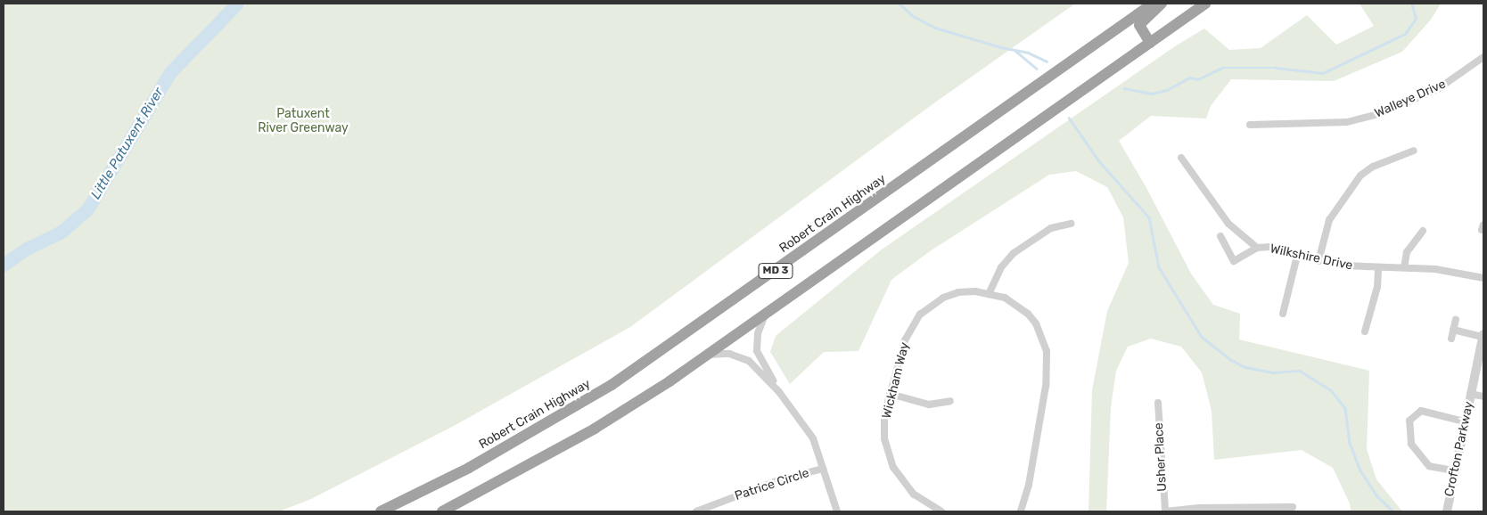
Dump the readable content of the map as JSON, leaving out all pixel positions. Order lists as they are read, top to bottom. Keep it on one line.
{"streets":{"highway":["Robert Crain Highway","MD 3"],"street":["Walleye Drive","Wilkshire Drive","Wickham Way","Crofton Parkway","Usher Place","Patrice Circle"]},"water":["Little Patuxent River"],"parks":["Patuxent River Greenway"]}
